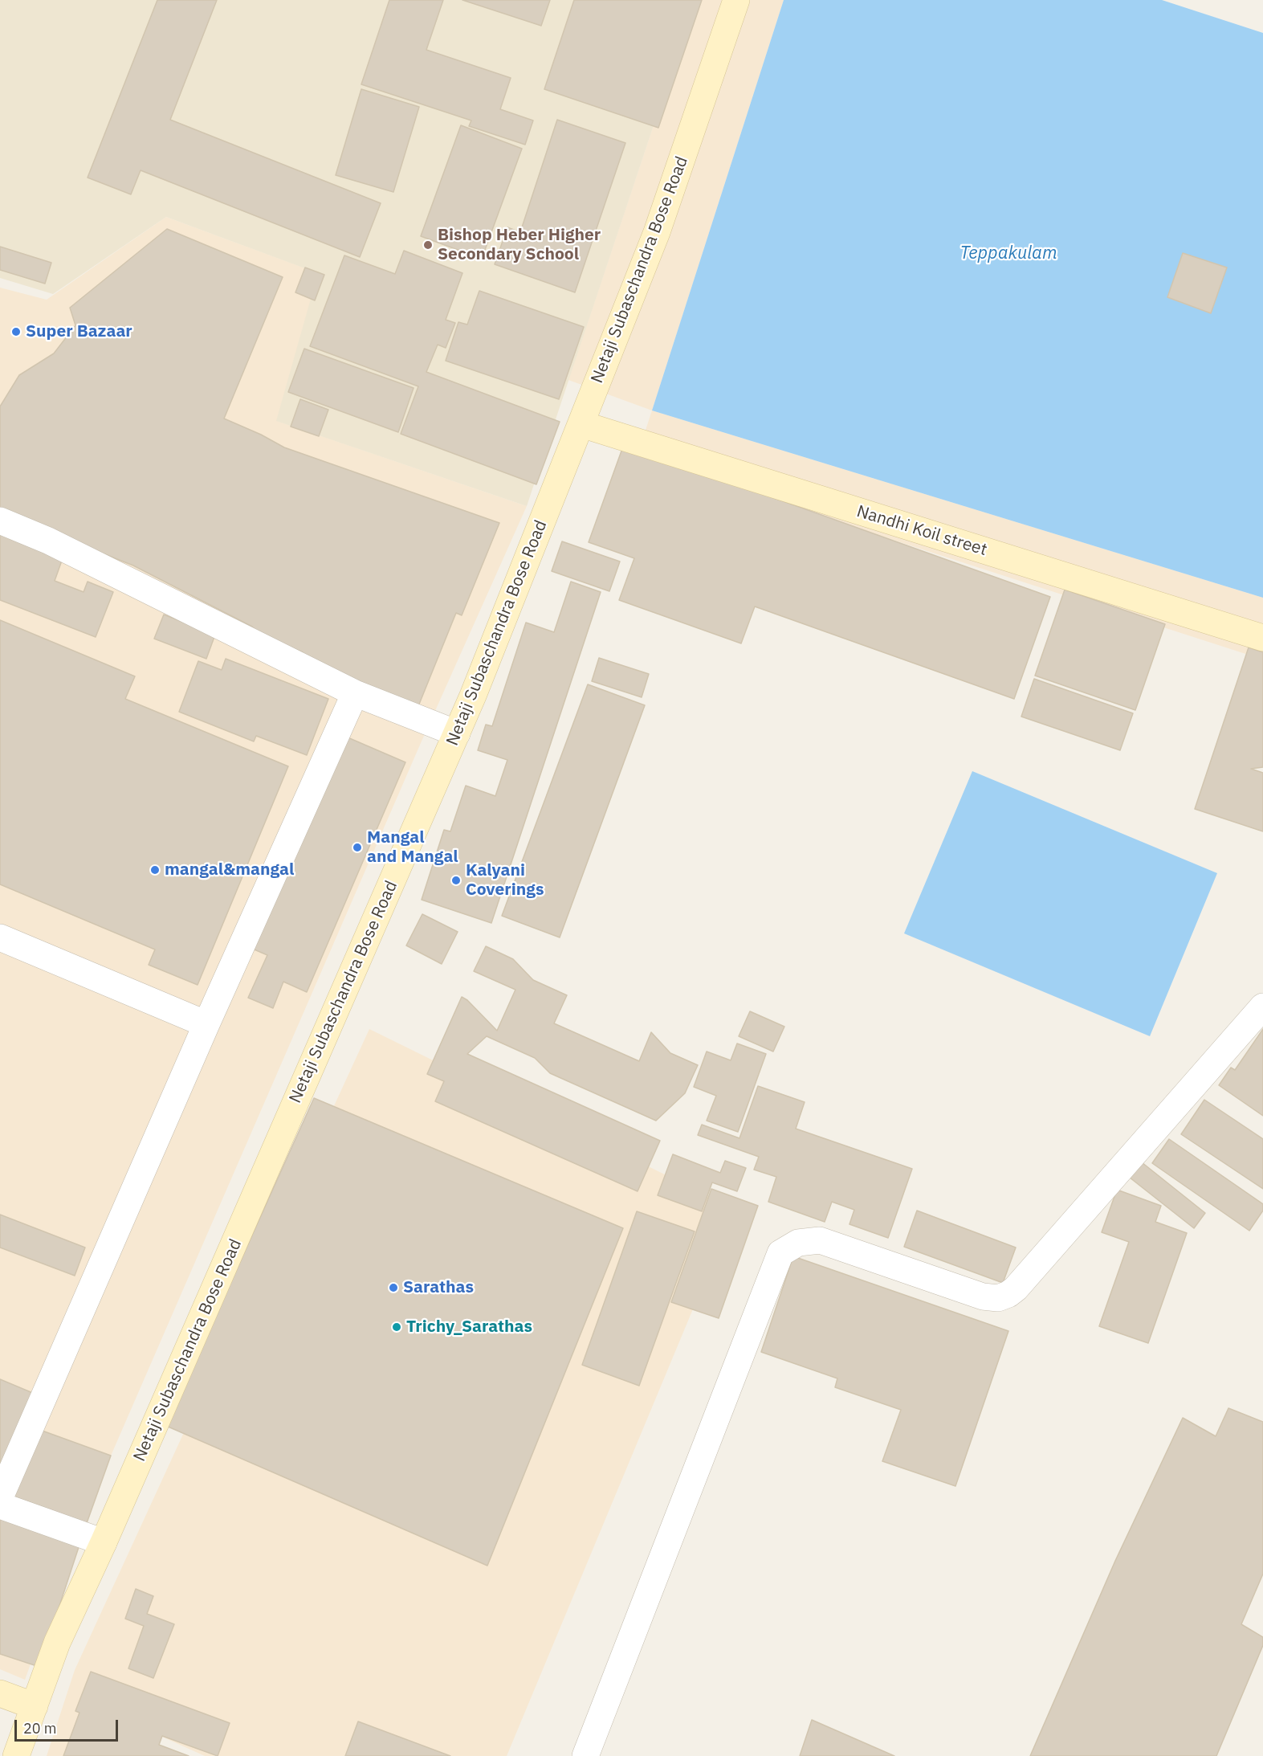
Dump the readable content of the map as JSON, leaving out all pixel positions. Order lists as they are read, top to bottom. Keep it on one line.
{"streets":{"main road":["Netaji Subaschandra Bose Road","Nandhi Koil street"]},"crossings":[["Netaji Subaschandra Bose Road","Nandhi Koil street"]],"water":["Teppakulam"],"places":["Bishop Heber Higher Secondary School","Super Bazaar","Mangal and Mangal","mangal&mangal","Kalyani Coverings","Sarathas","Trichy_Sarathas"],"scale_bar":"20 m"}
